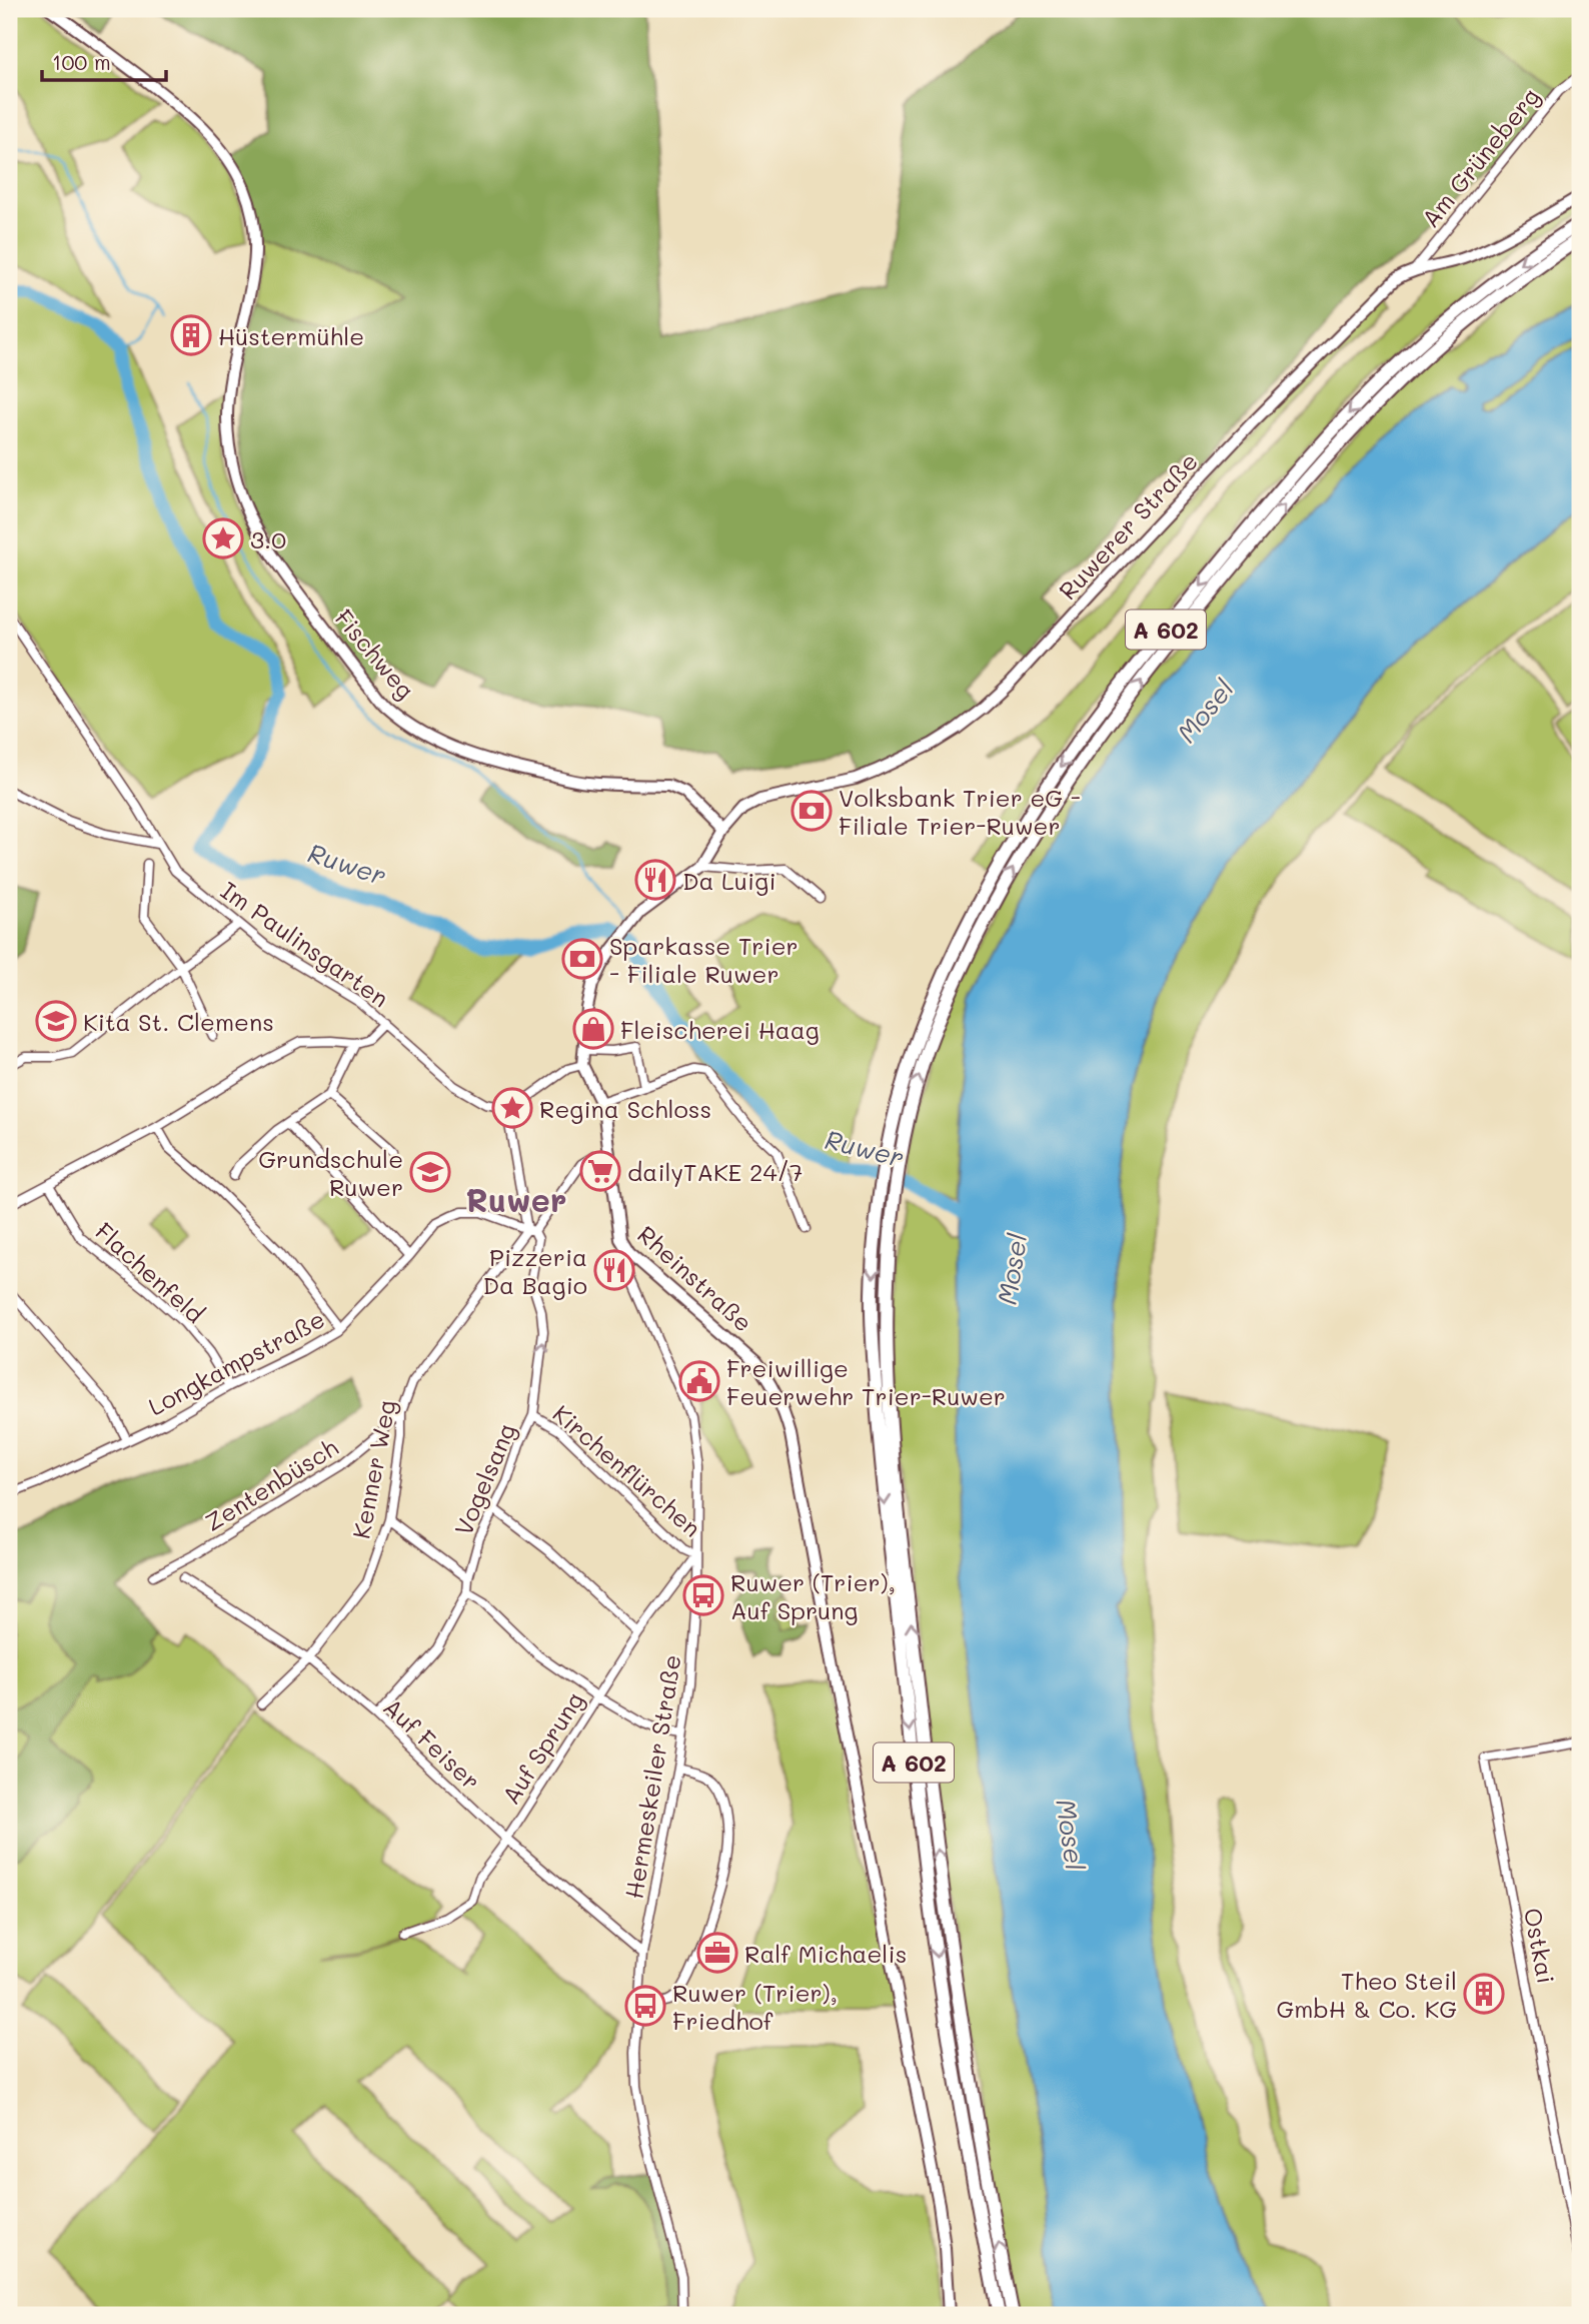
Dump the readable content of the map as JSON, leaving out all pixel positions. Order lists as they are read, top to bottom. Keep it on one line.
{"streets":{"highway":["A 602"],"main road":["Ruwerer Straße","Fischweg","Rheinstraße"],"street":["Am Grüneberg","Im Paulinsgarten","Flachenfeld","Longkampstraße","Kenner Weg","Kirchenflürchen","Vogelsang","Zentenbüsch","Auf Feiser","Auf Sprung","Hermeskeiler Straße","Ostkai"]},"crossings":[["Am Grüneberg","Ruwerer Straße"],["Ruwerer Straße","Fischweg"],["Ruwerer Straße","Rheinstraße"],["Im Paulinsgarten","Vogelsang"],["Flachenfeld","Longkampstraße"],["Rheinstraße","Kenner Weg"],["Rheinstraße","Hermeskeiler Straße"],["Longkampstraße","Kenner Weg"],["Longkampstraße","Vogelsang"],["Kenner Weg","Vogelsang"],["Kenner Weg","Zentenbüsch"],["Kenner Weg","Auf Feiser"],["Kirchenflürchen","Vogelsang"],["Kirchenflürchen","Auf Sprung"],["Kirchenflürchen","Hermeskeiler Straße"],["Vogelsang","Auf Feiser"],["Auf Feiser","Auf Sprung"],["Auf Feiser","Hermeskeiler Straße"],["Auf Sprung","Hermeskeiler Straße"]],"districts":["Ruwer"],"water":["Mosel","Ruwer"],"places":{"building":["Hüstermühle","Theo Steil GmbH & Co. KG"],"place":["3.0","Regina Schloss"],"bank":["Volksbank Trier eG - Filiale Trier-Ruwer","Sparkasse Trier - Filiale Ruwer"],"restaurant":["Da Luigi","Pizzeria Da Bagio"],"school or university":["Kita St. Clemens","Grundschule Ruwer"],"shop":["Fleischerei Haag"],"supermarket":["dailyTAKE 24/7"],"public building":["Freiwillige Feuerwehr Trier-Ruwer"],"bus stop":["Ruwer (Trier), Auf Sprung","Ruwer (Trier), Friedhof"],"office":["Ralf Michaelis"]},"scale_bar":"100 m"}
